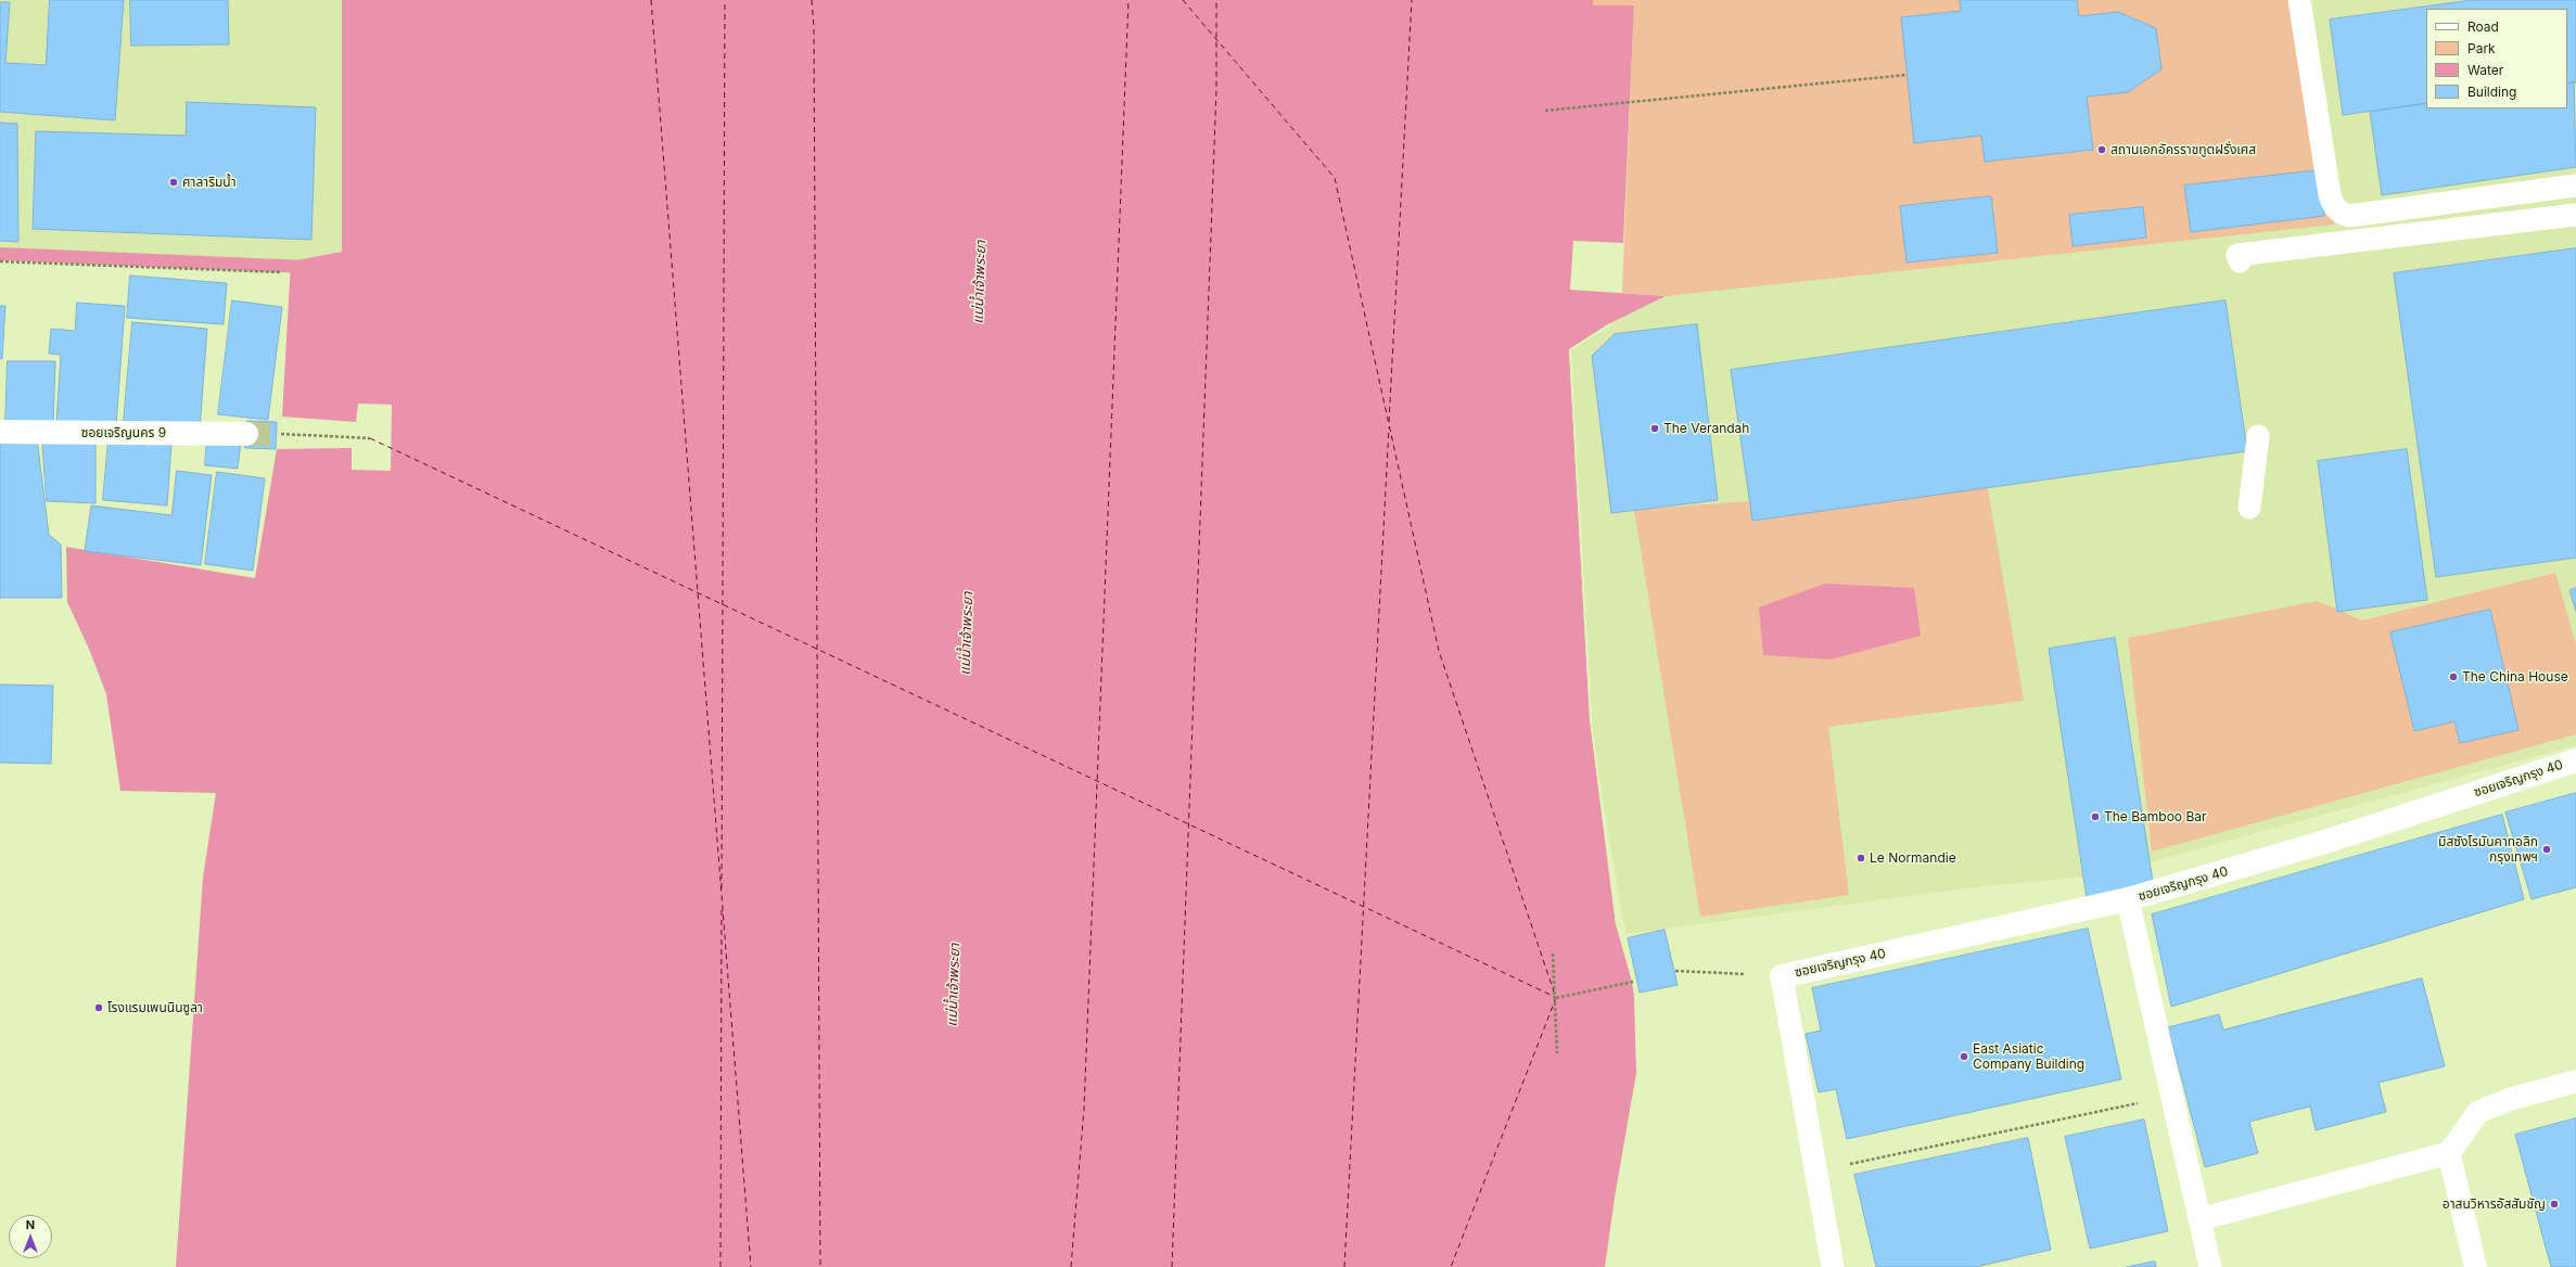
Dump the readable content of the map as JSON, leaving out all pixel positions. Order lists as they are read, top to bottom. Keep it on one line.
{"streets":{"street":["ซอยเจริญนคร 9","ซอยเจริญกรุง 40"]},"water":["แม่น้ำเจ้าพระยา"],"places":["สถานเอกอัครราชทูตฝรั่งเศส","ศาลาริมน้ำ","The Verandah","The China House","The Bamboo Bar","มิสซังโรมันคาทอลิก กรุงเทพฯ","Le Normandie","โรงแรมเพนนินซูลา","East Asiatic Company Building","อาสนวิหารอัสสัมชัญ"],"legend":["Road","Park","Water","Building"],"north":"top"}
